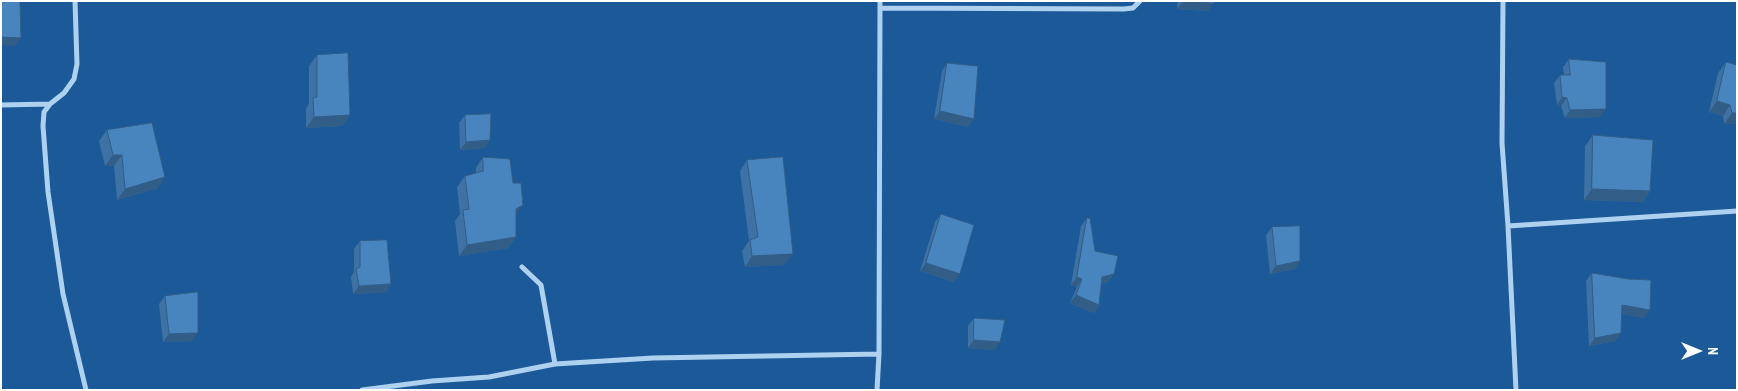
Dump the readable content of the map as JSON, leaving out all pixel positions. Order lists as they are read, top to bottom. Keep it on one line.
{"north":"right"}
